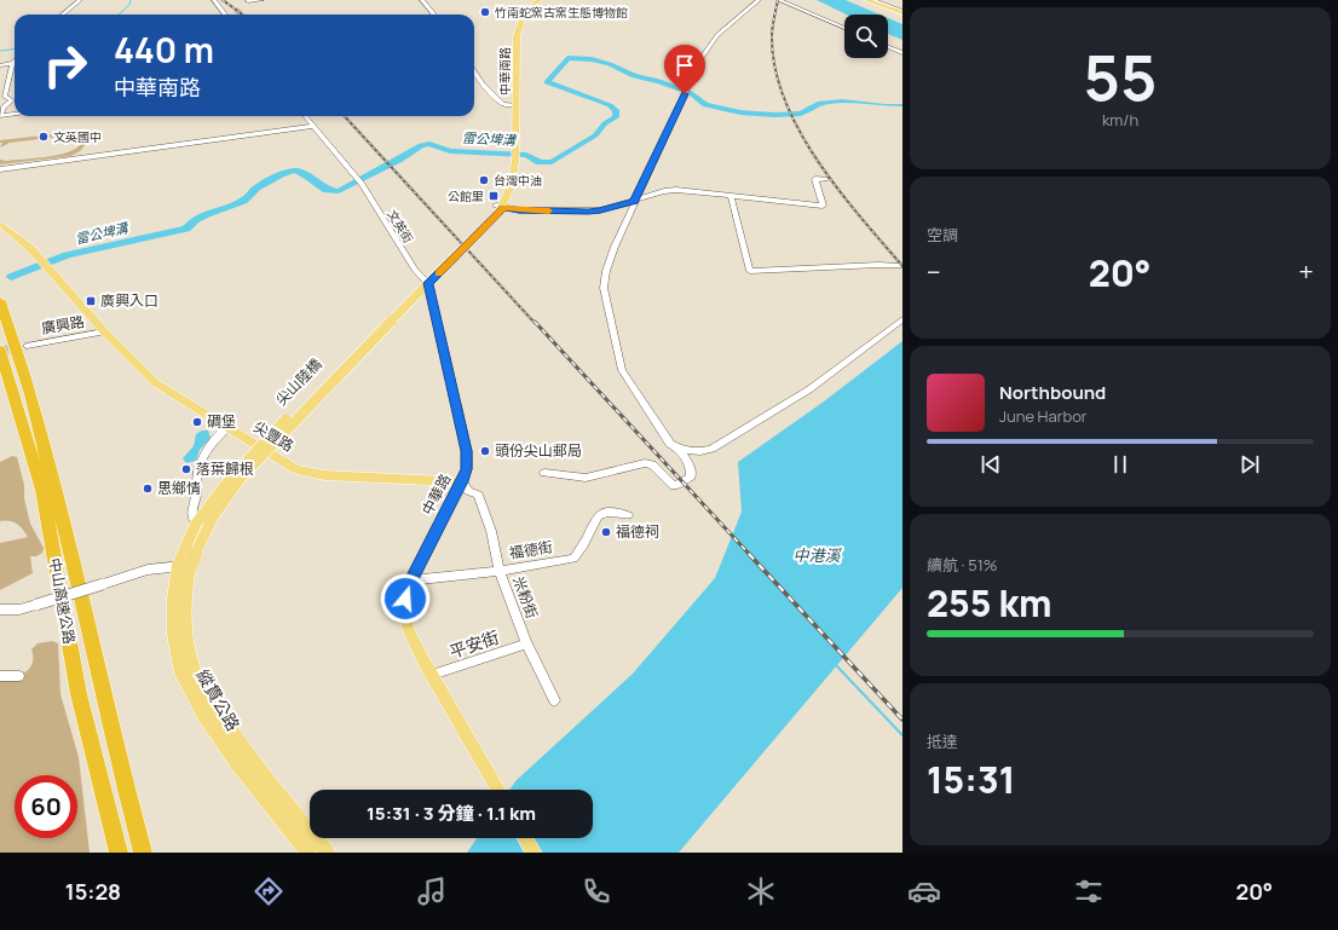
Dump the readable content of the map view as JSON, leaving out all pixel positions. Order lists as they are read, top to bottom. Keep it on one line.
{"streets":{"highway":["中山高速公路"],"main road":["中華南路","尖山陸橋","尖豐路","中華路","縱貫公路"],"street":["文英街","廣興路","福德街","米粉街","平安街"]},"crossings":[["中華南路","文英街"],["中華南路","尖山陸橋"],["中華南路","中華路"],["文英街","尖山陸橋"],["文英街","中華路"],["廣興路","尖豐路"],["尖山陸橋","中華路"],["尖山陸橋","縱貫公路"],["尖豐路","中華路"],["尖豐路","米粉街"],["中華路","福德街"],["中華路","米粉街"],["中華路","平安街"],["福德街","米粉街"],["米粉街","平安街"]],"water":["雷公埤溝","中港溪"],"places":{"other":["竹南蛇窯古窯生態博物館","文英國中","台灣中油","碉堡","頭份尖山郵局","落葉歸根","思鄉情","福德祠"],"transit":["公館里","廣興入口"]},"page":{"tile":[["55","km/h"],"空調",["續航 · 51%","255 km"],["抵達","15:31"]],"turn":["440 m","中華南路"],"heat":["−","20°","+"],"song":["Northbound","June Harbor"],"limit":"60","trip":"15:31 · 3 分鐘 · 1.1 km","tabs":["15:28","20°"]}}
